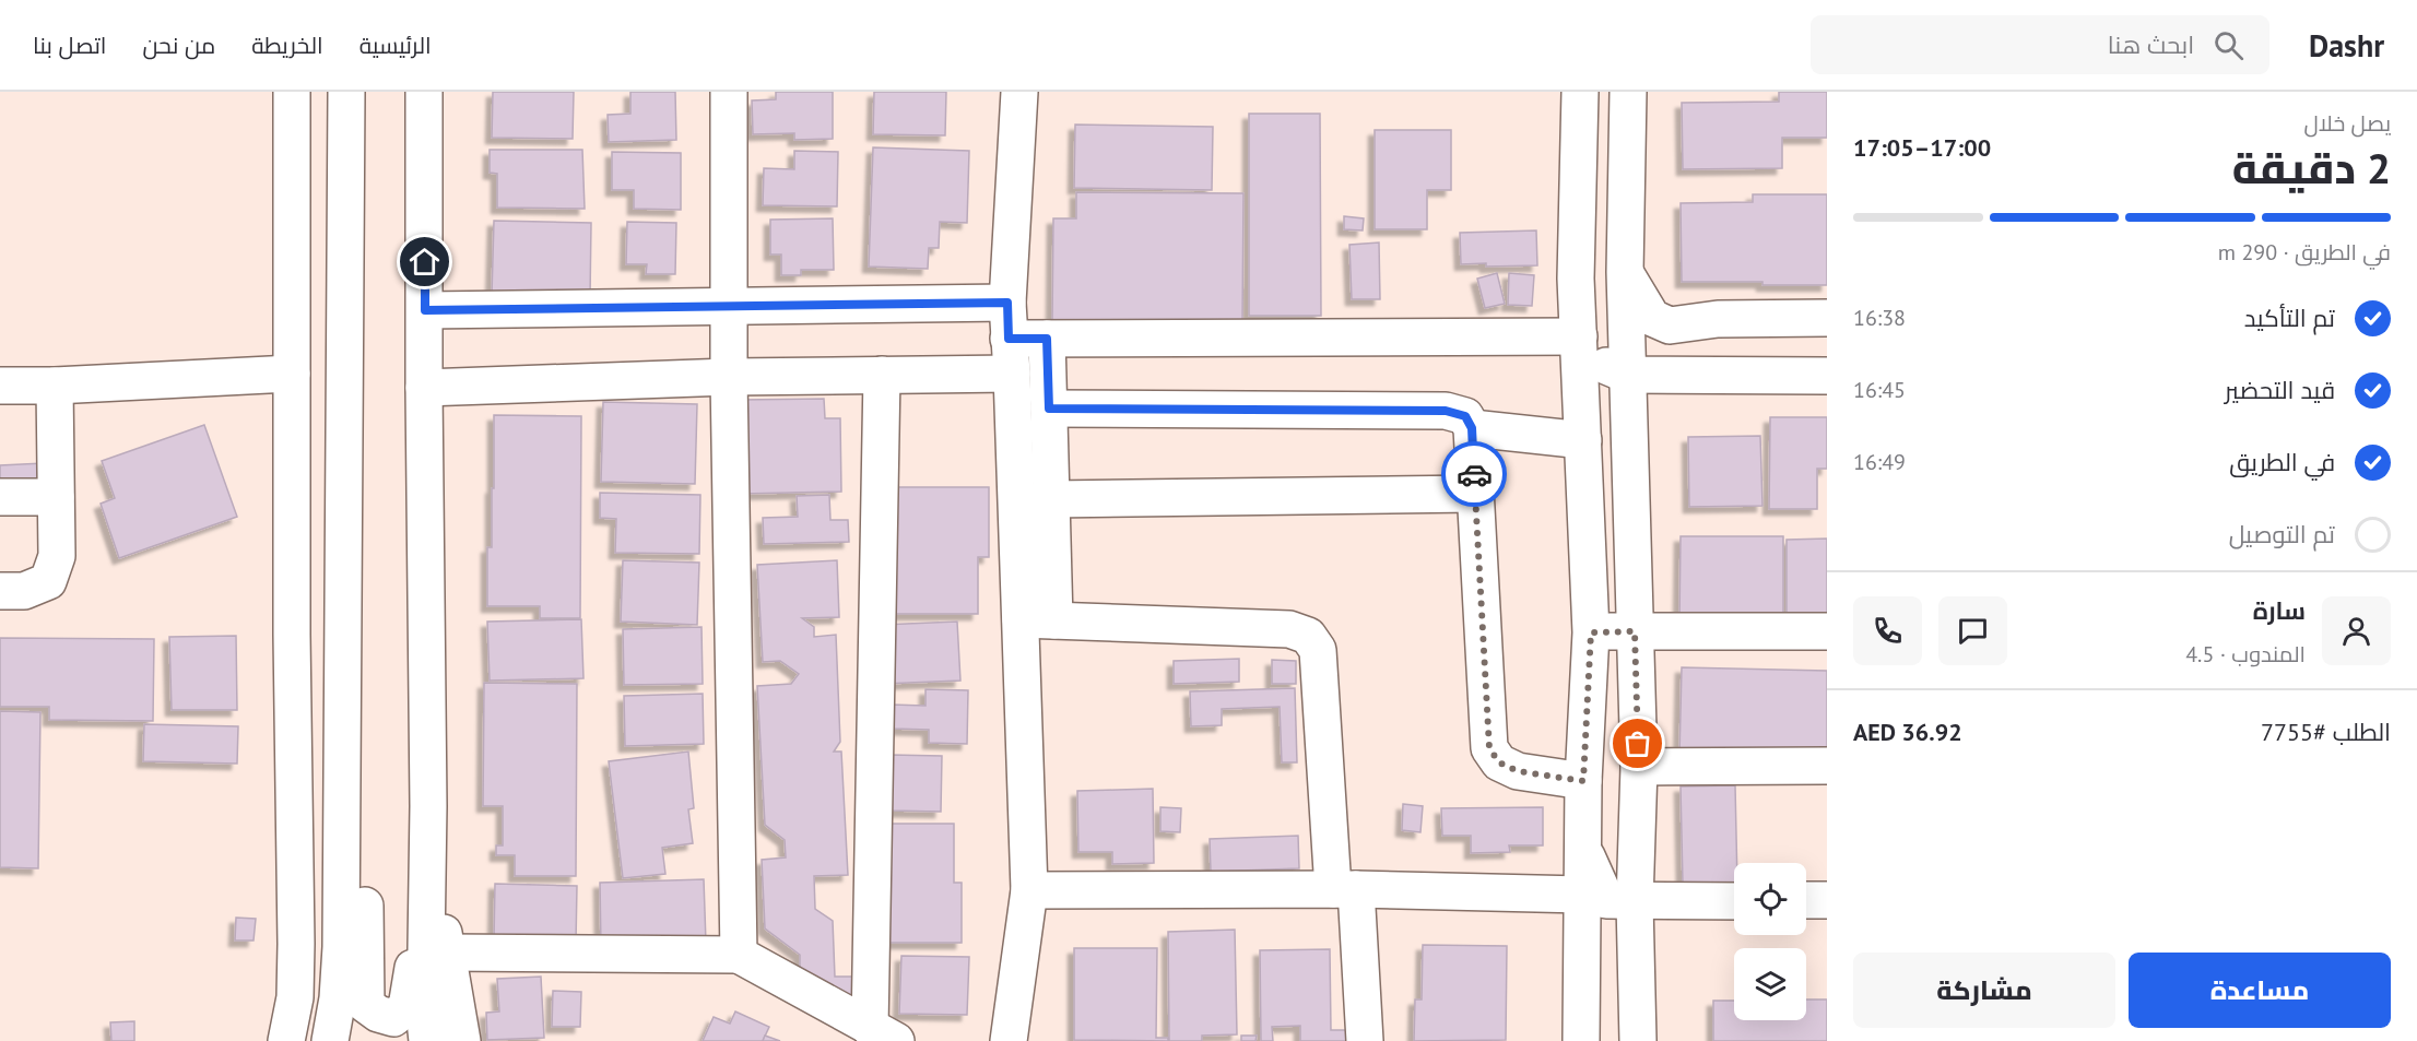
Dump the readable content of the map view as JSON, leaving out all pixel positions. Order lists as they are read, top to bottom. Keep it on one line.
{"page":{"header":"Dashr","search":"ابحث هنا","nav":["الرئيسية","الخريطة","من نحن","اتصل بنا"],"heading":["2 دقيقة","يصل خلال","17:00–17:05"],"panel":["سارة","المندوب · 4.5","الطلب #7755","AED 36.92"],"bar":"في الطريق · 290 m","list":[["تم التأكيد","16:38"],["قيد التحضير","16:45"],["في الطريق","16:49"],"تم التوصيل"],"buttons":["مساعدة","مشاركة"]}}
